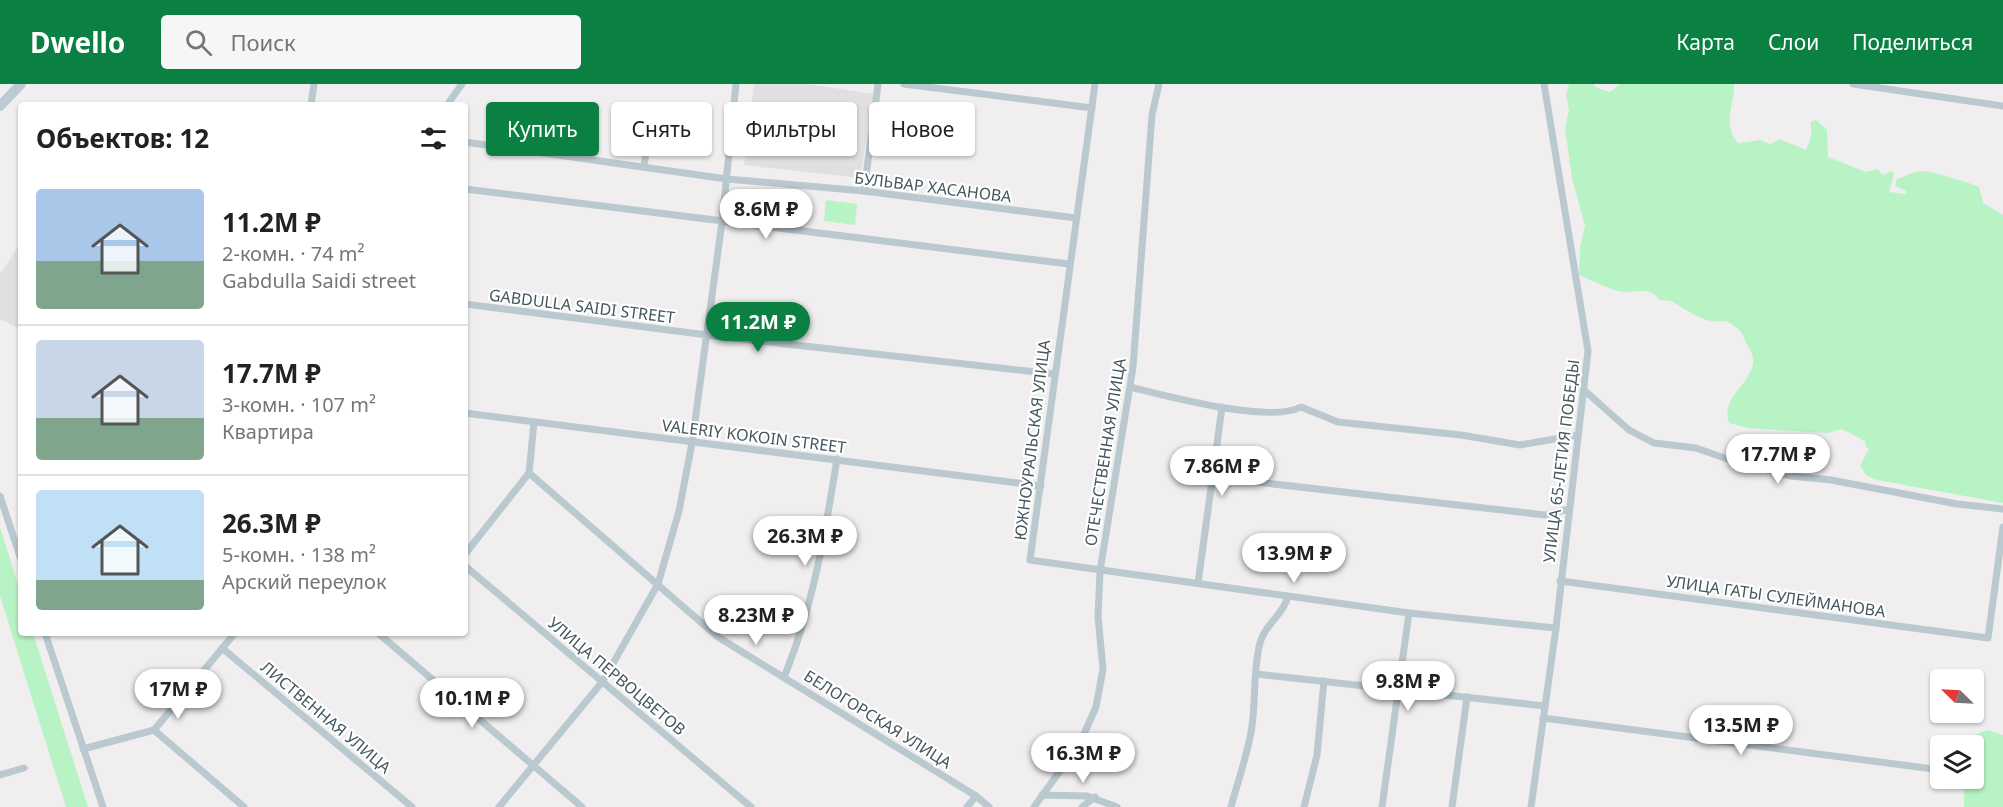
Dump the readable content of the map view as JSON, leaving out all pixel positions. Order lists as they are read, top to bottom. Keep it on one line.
{"streets":{"street":["БУЛЬВАР ХАСАНОВА","GABDULLA SAIDI STREET","VALERIY KOKOIN STREET","ЮЖНОУРАЛЬСКАЯ УЛИЦА","ОТЕЧЕСТВЕННАЯ УЛИЦА","УЛИЦА 65-ЛЕТИЯ ПОБЕДЫ","УЛИЦА ГАТЫ СУЛЕЙМАНОВА","УЛИЦА ПЕРВОЦВЕТОВ","ЛИСТВЕННАЯ УЛИЦА","БЕЛОГОРСКАЯ УЛИЦА"]},"crossings":[["БУЛЬВАР ХАСАНОВА","ЮЖНОУРАЛЬСКАЯ УЛИЦА"],["GABDULLA SAIDI STREET","ЮЖНОУРАЛЬСКАЯ УЛИЦА"],["VALERIY KOKOIN STREET","ЮЖНОУРАЛЬСКАЯ УЛИЦА"],["ЮЖНОУРАЛЬСКАЯ УЛИЦА","ОТЕЧЕСТВЕННАЯ УЛИЦА"],["ЮЖНОУРАЛЬСКАЯ УЛИЦА","УЛИЦА 65-ЛЕТИЯ ПОБЕДЫ"],["УЛИЦА 65-ЛЕТИЯ ПОБЕДЫ","УЛИЦА ГАТЫ СУЛЕЙМАНОВА"]],"north":"top left","page":{"header":"Dwello","search":"Поиск","nav":["Карта","Слои","Поделиться"],"chip":["Купить","Снять","Фильтры","Новое"],"heading":"Объектов: 12","list":[{"name":"11.2M ₽","note":"2-комн. · 74 m² · Gabdulla Saidi street"},{"name":"17.7M ₽","note":"3-комн. · 107 m² · Квартира"},{"name":"26.3M ₽","note":"5-комн. · 138 m² · Арский переулок"}],"price":["8.6M ₽","11.2M ₽","17.7M ₽","7.86M ₽","26.3M ₽","13.9M ₽","8.23M ₽","9.8M ₽","17M ₽","10.1M ₽","13.5M ₽","16.3M ₽"]}}
